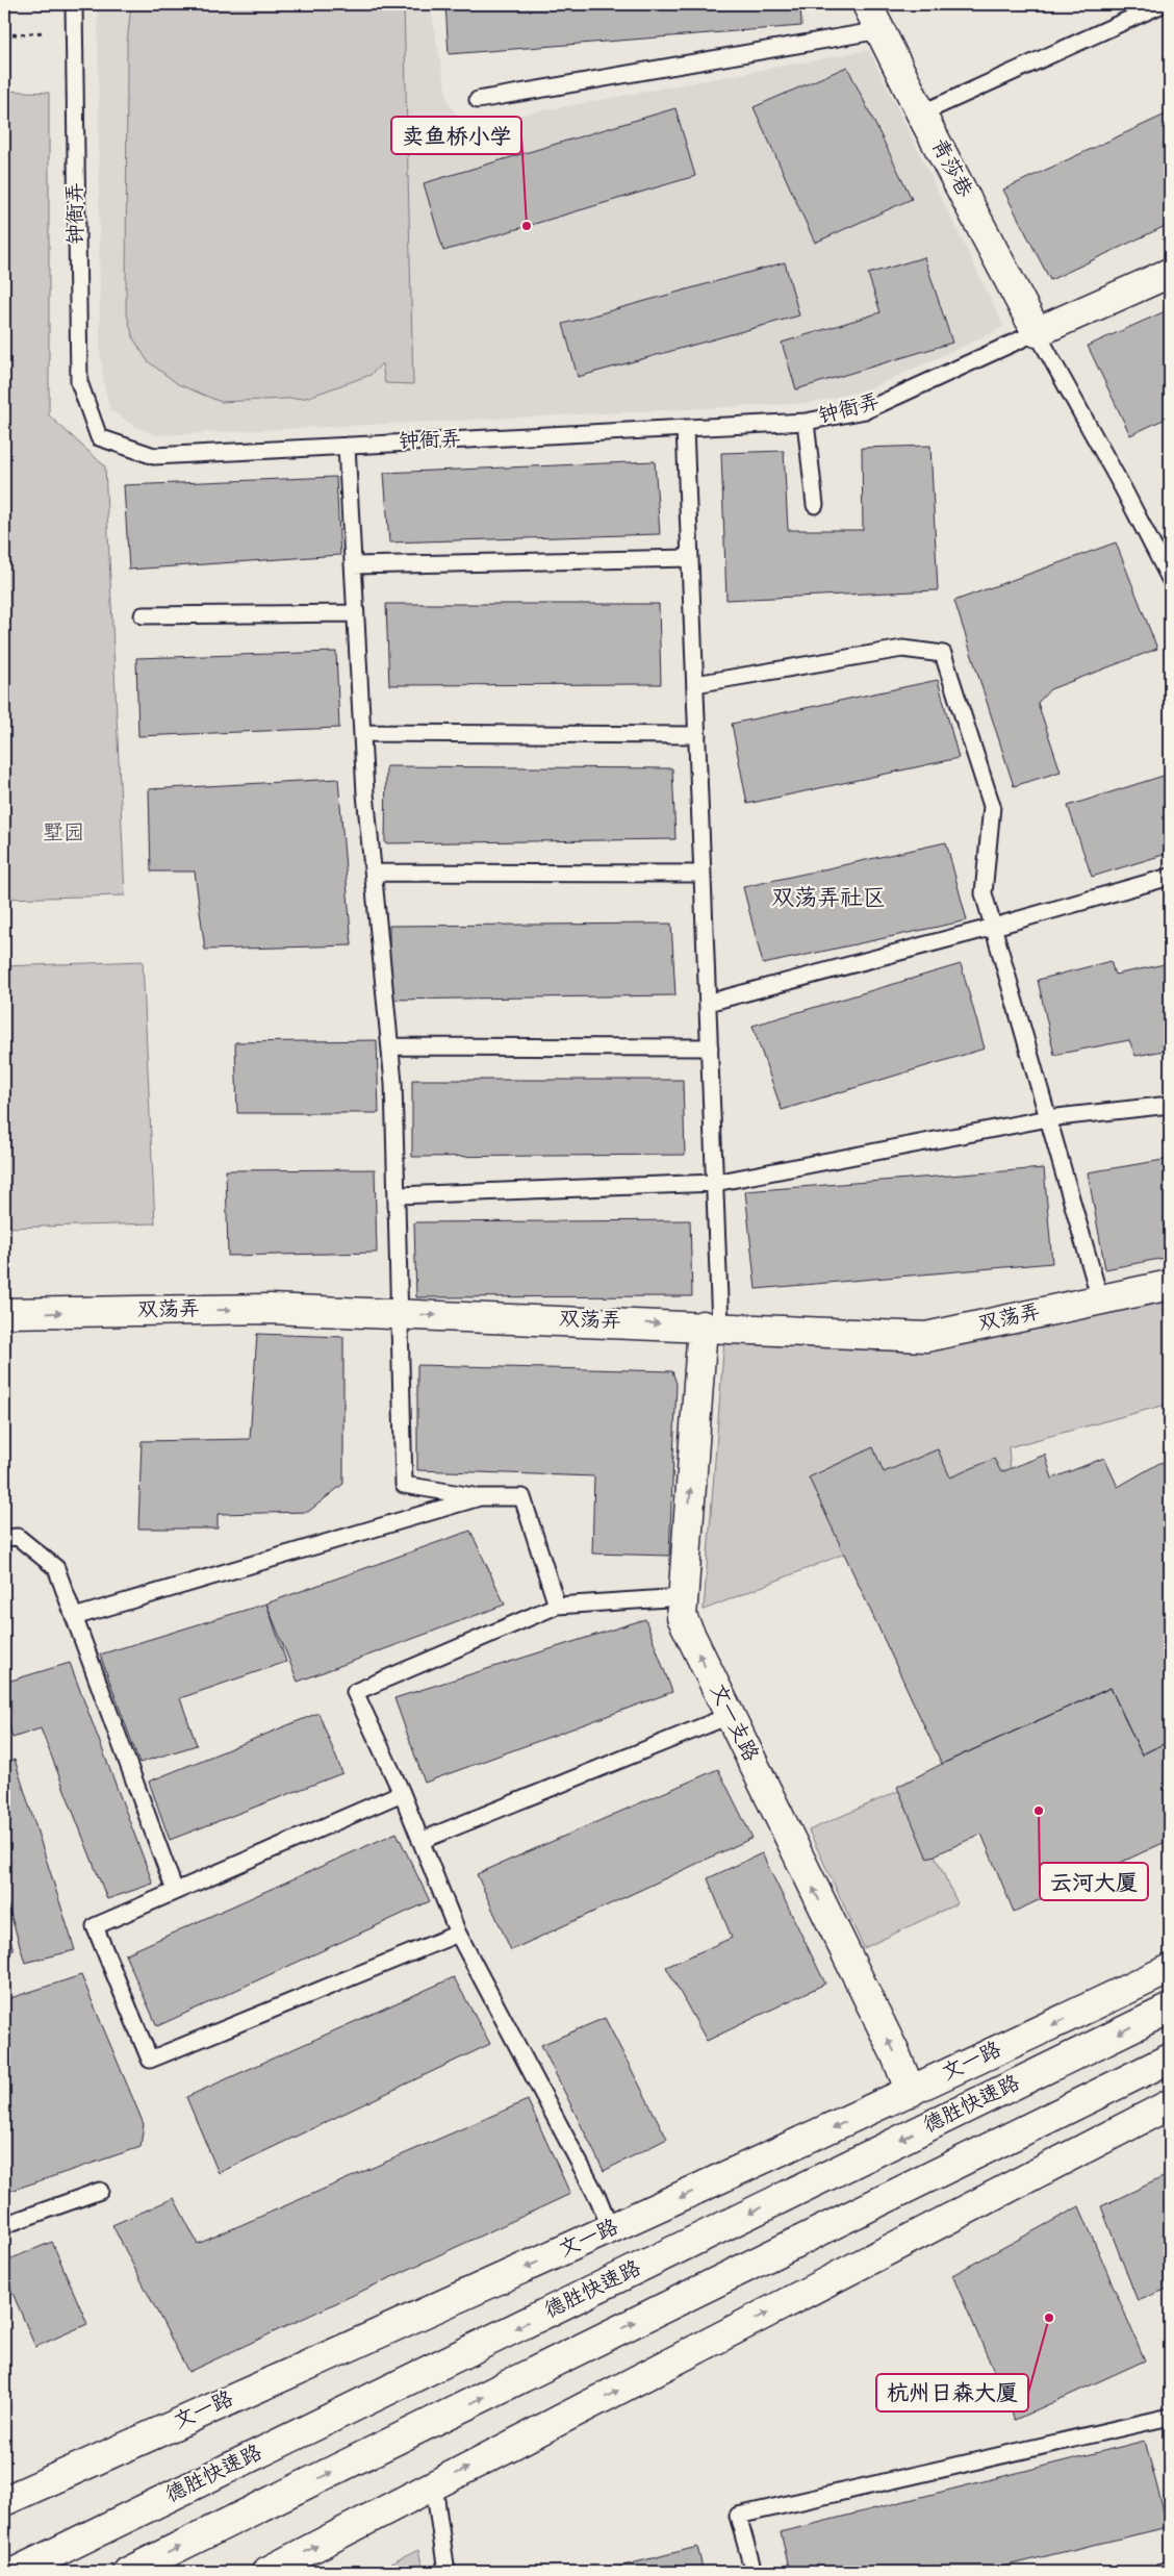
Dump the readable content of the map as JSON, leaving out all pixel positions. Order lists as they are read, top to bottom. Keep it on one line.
{"streets":{"main road":["青莎巷","钟衙弄","双荡弄","文一支路","文一路","德胜快速路"]},"crossings":[["青莎巷","钟衙弄"],["双荡弄","文一支路"],["文一支路","文一路"]],"one_way":["双荡弄","文一支路"],"districts":["双荡弄社区"],"parks":["墅园"],"places":["卖鱼桥小学","云河大厦","杭州日森大厦"]}
